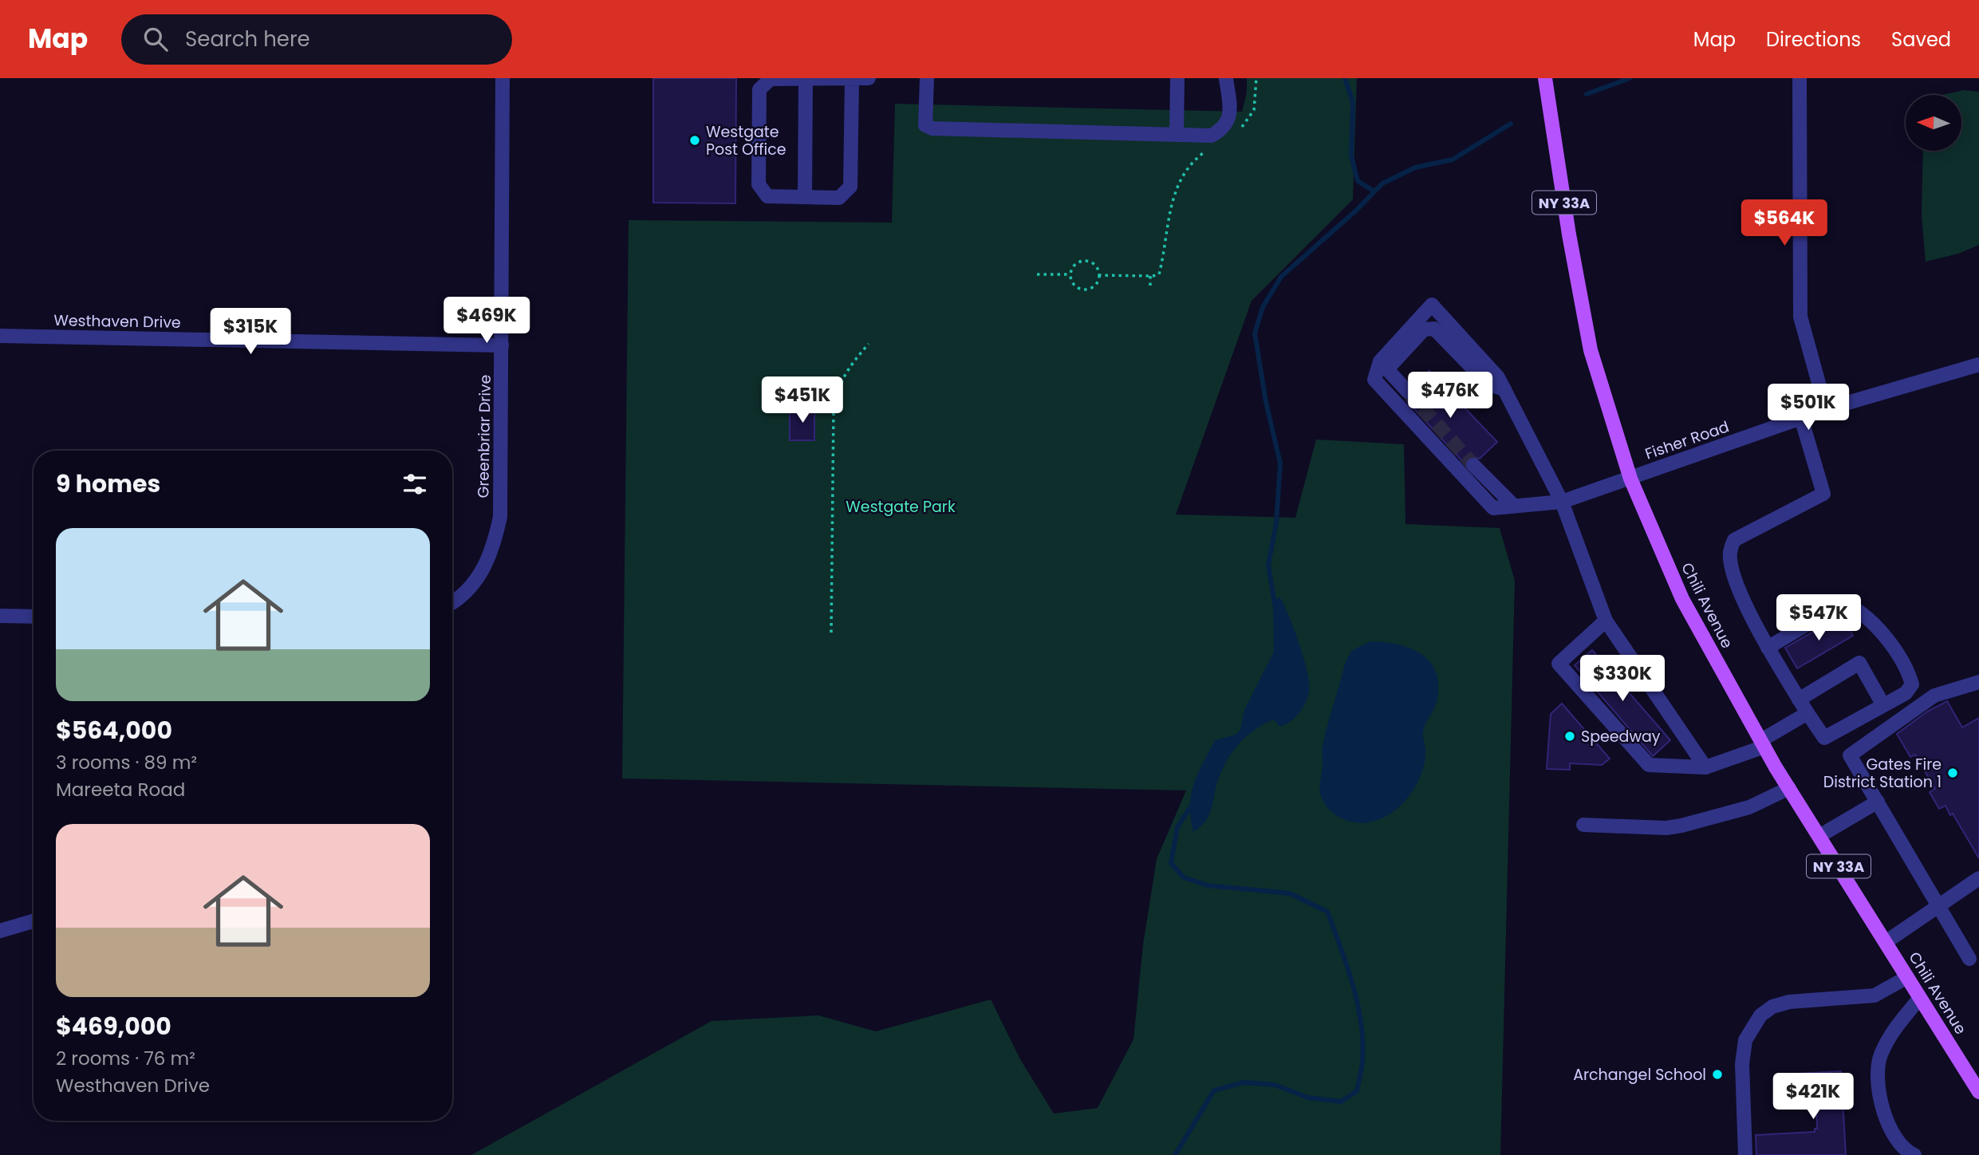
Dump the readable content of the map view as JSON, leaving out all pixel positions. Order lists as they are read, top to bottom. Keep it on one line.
{"streets":{"main road":["NY 33A","Chili Avenue"],"street":["Westhaven Drive","Greenbriar Drive","Fisher Road"]},"crossings":[["Westhaven Drive","Greenbriar Drive"],["Fisher Road","Chili Avenue"]],"parks":["Westgate Park"],"places":["Westgate Post Office","Speedway","Gates Fire District Station 1","Archangel School"],"north":"left","page":{"header":"Map","search":"Search here","nav":["Map","Directions","Saved"],"price":["$564K","$469K","$315K","$476K","$451K","$501K","$547K","$330K","$421K"],"heading":"9 homes","list":[{"name":"$564,000","note":"3 rooms · 89 m² · Mareeta Road"},{"name":"$469,000","note":"2 rooms · 76 m² · Westhaven Drive"}]}}
